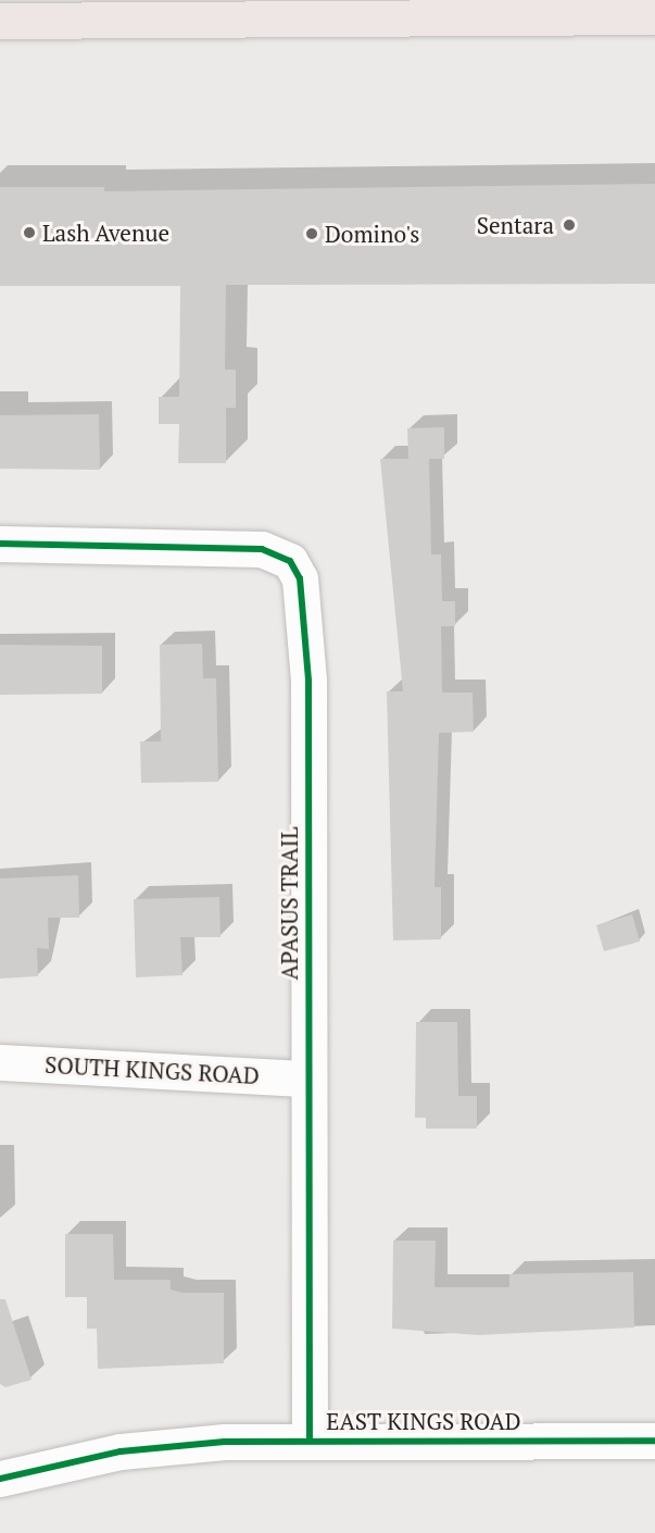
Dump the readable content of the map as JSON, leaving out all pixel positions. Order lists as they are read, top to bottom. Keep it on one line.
{"streets":{"street":["APASUS TRAIL","SOUTH KINGS ROAD","EAST KINGS ROAD"]},"crossings":[["APASUS TRAIL","SOUTH KINGS ROAD"],["APASUS TRAIL","EAST KINGS ROAD"]],"places":["Sentara","Lash Avenue","Domino's"]}
